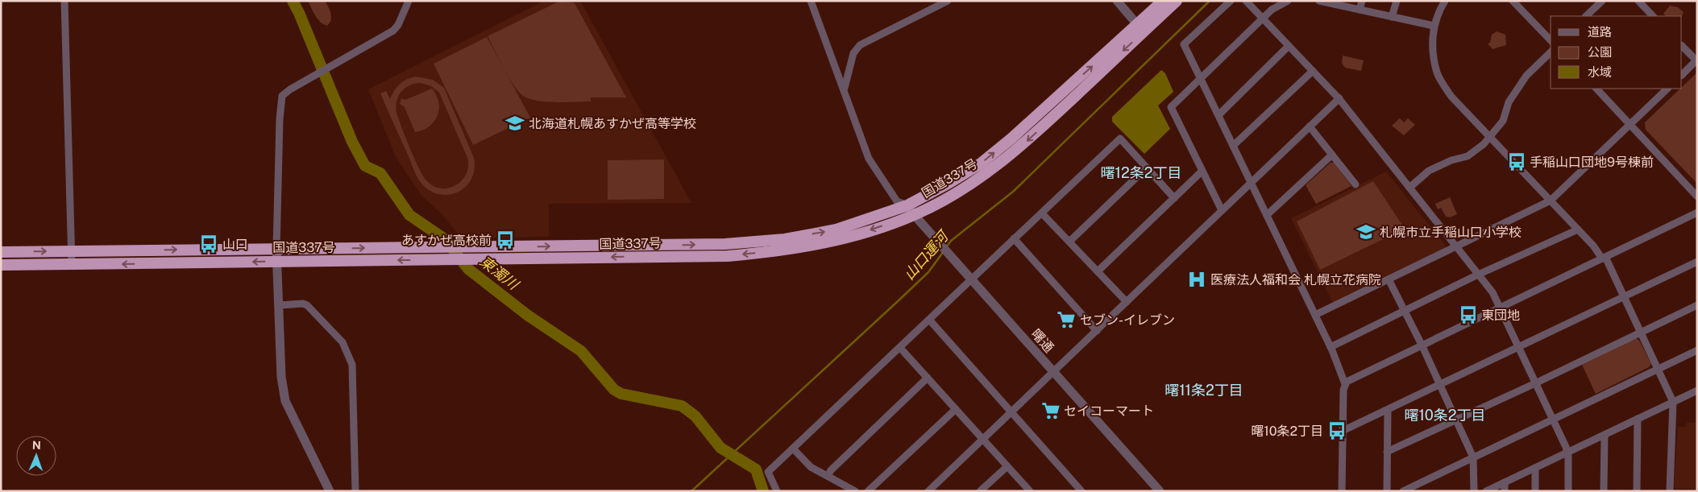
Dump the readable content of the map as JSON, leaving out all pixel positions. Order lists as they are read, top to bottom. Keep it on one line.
{"streets":{"highway":["国道337号"],"street":["曙通"]},"crossings":[["国道337号","曙通"]],"districts":["曙12条2丁目","曙11条2丁目","曙10条2丁目"],"water":["山口運河","東濁川"],"places":{"school or university":["北海道札幌あすかぜ高等学校","札幌市立手稲山口小学校"],"bus stop":["手稲山口団地9号棟前","あすかぜ高校前","山口","東団地","曙10条2丁目"],"hospital":["医療法人福和会 札幌立花病院"],"supermarket":["セブン-イレブン","セイコーマート"]},"legend":["道路","公園","水域"],"north":"top"}
